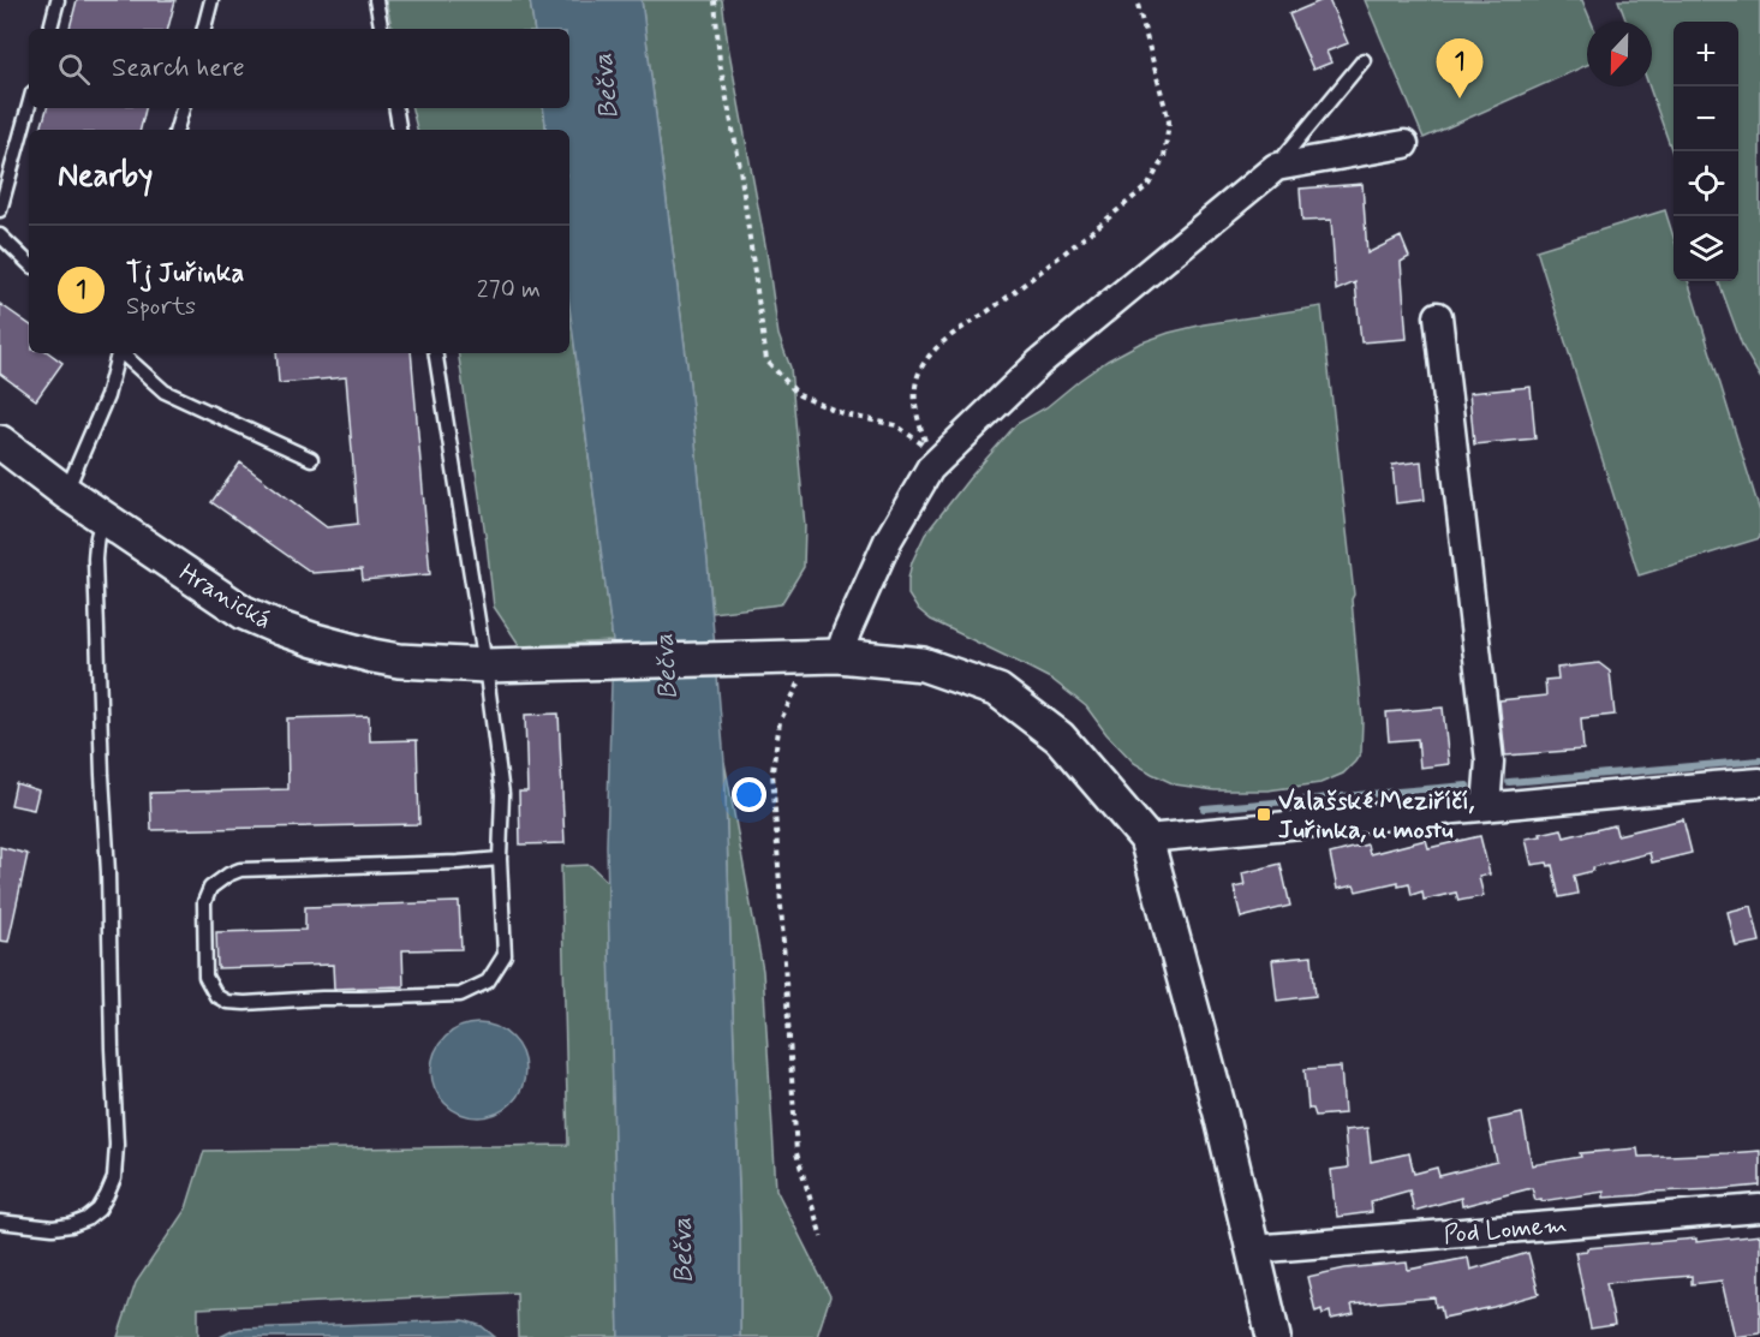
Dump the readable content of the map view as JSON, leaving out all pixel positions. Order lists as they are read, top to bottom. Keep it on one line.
{"streets":{"street":["Hranická","Pod Lomem"]},"water":["Bečva"],"places":{"transit":["Valašské Meziříčí, Juřinka, u mostu"]},"north":"bottom","page":{"map_buttons":["+","−"],"search":"Search here","pins":"1","heading":"Nearby","list":[{"mark":"1","name":"Tj Juřinka","note":"Sports","value":"270 m"}]}}
